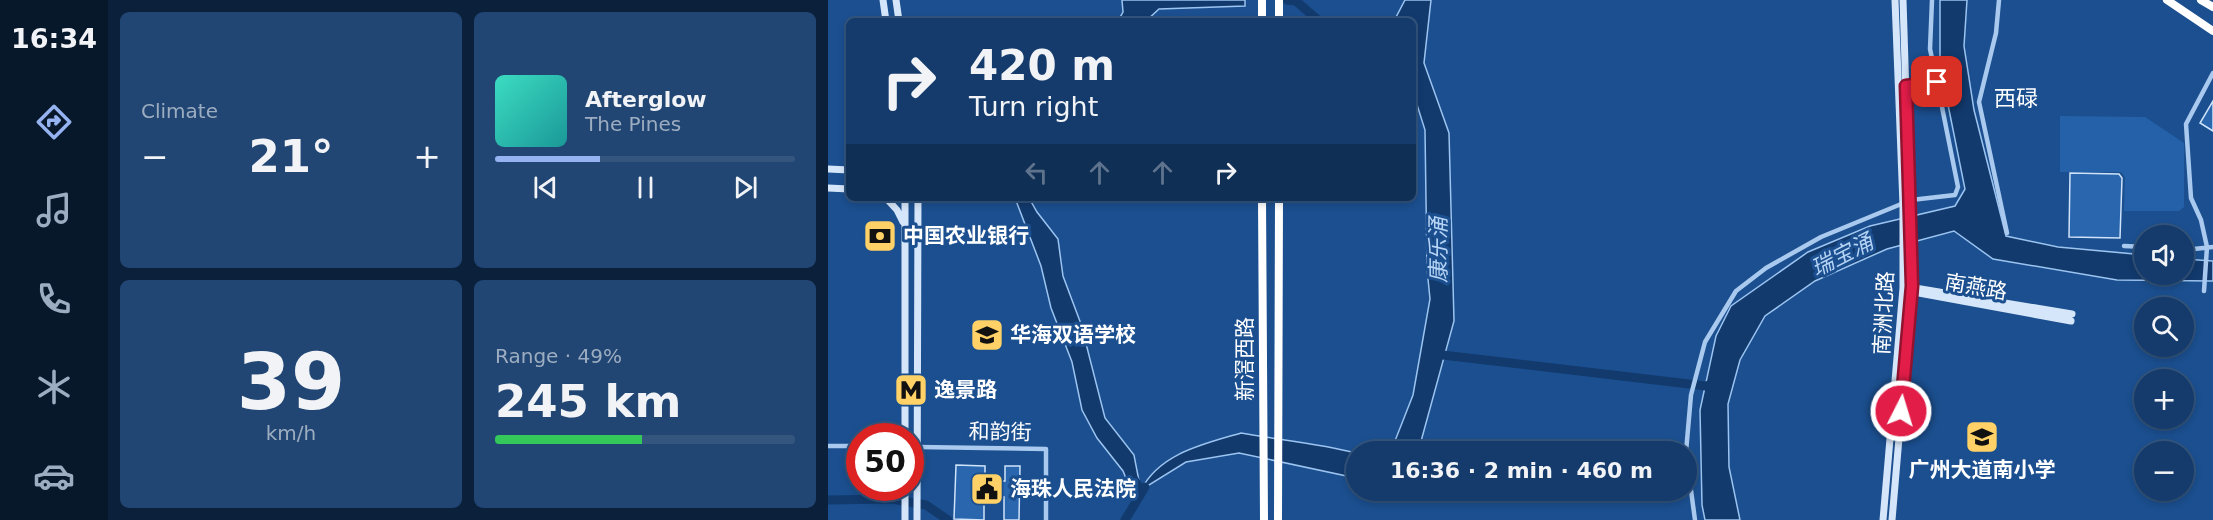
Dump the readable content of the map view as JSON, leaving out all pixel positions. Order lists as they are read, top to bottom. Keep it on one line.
{"streets":{"highway":["新滘西路"],"main road":["南燕路","南洲北路"],"street":["和韵街"]},"crossings":[["南燕路","南洲北路"]],"districts":["西碌"],"water":["康乐涌","瑞宝涌"],"places":{"bank":["中国农业银行"],"school or university":["华海双语学校","广州大道南小学"],"metro station":["逸景路"],"public building":["海珠人民法院"]},"page":{"tabs":"16:34","tile":["Climate",["39","km/h"],["Range · 49%","245 km"]],"turn":["420 m","Turn right"],"song":["Afterglow","The Pines"],"heat":["−","21°","+"],"map_buttons":["+","−"],"limit":"50","trip":"16:36 · 2 min · 460 m"}}
